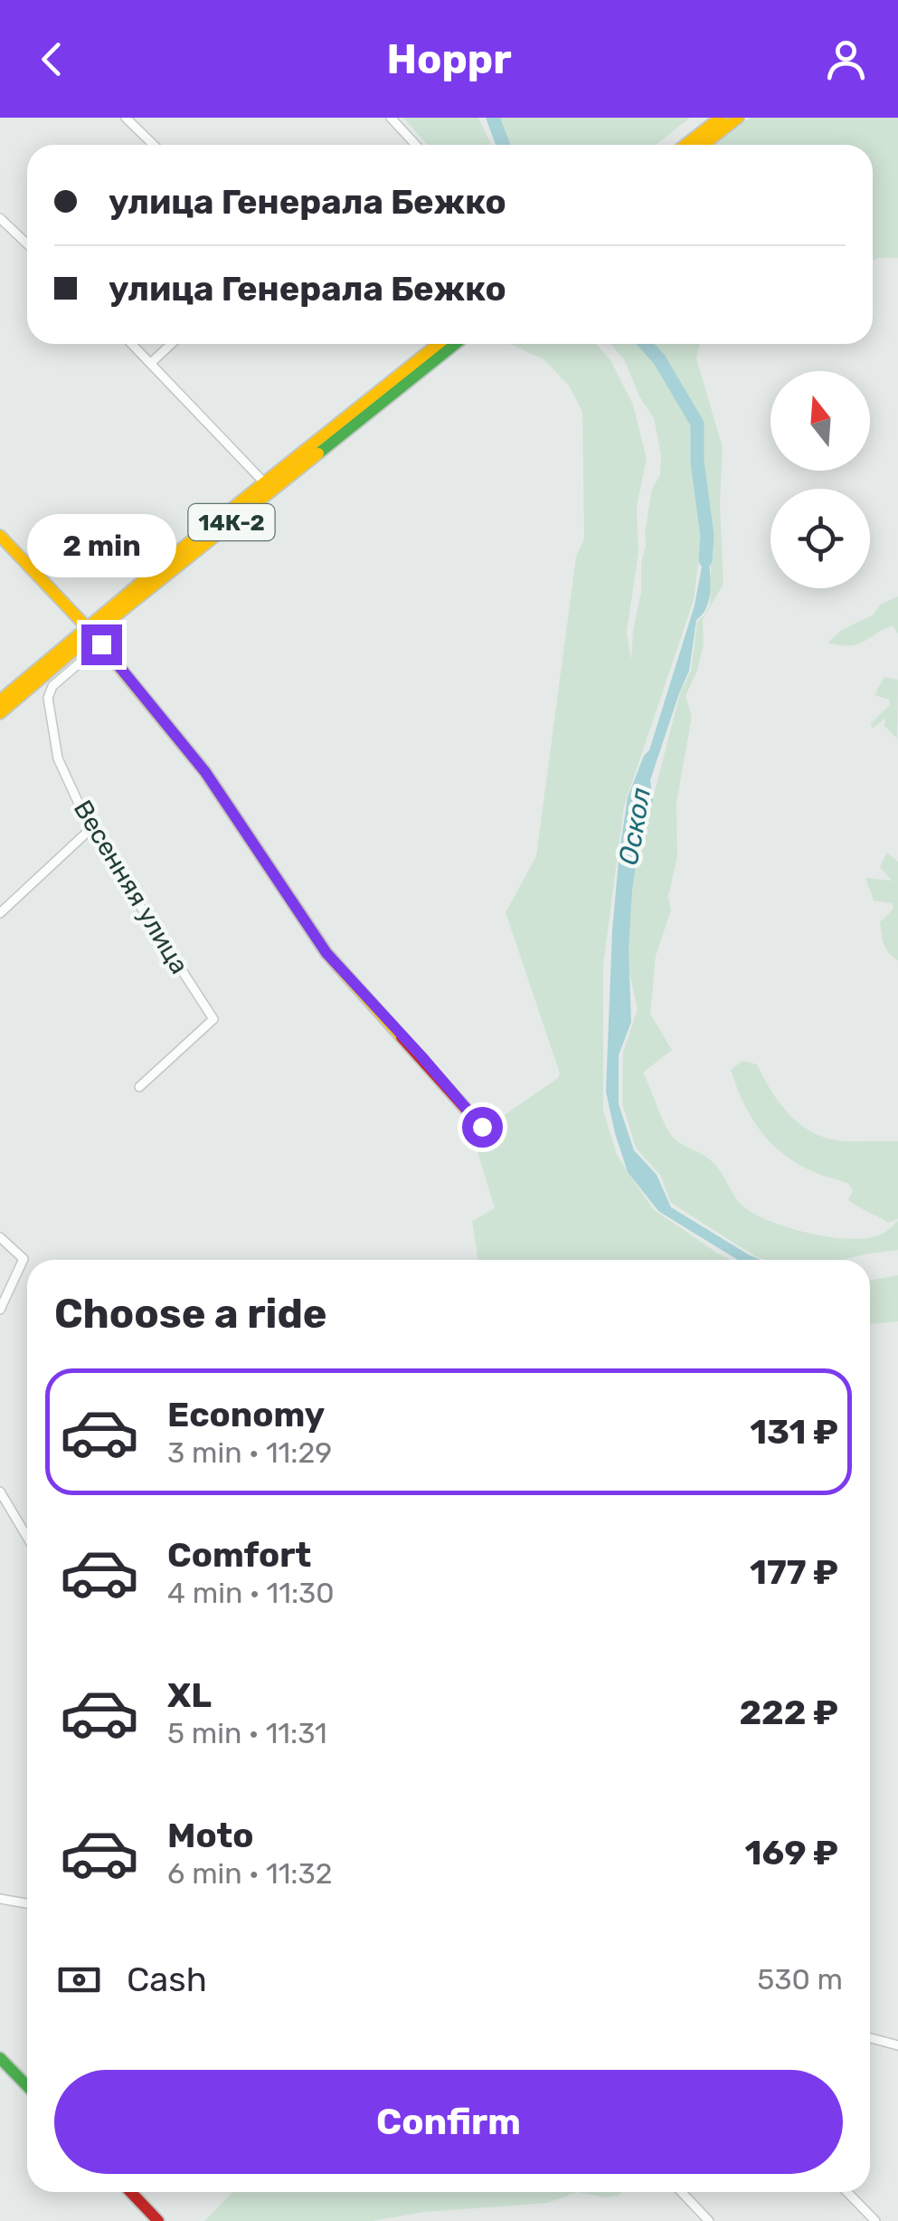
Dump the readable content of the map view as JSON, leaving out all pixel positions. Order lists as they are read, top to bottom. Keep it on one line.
{"streets":{"main road":["14К-2"],"street":["Весенняя улица"]},"crossings":[["14К-2","Весенняя улица"]],"water":["Оскол"],"north":"top","page":{"header":"Hoppr","banner":["улица Генерала Бежко","улица Генерала Бежко"],"bubble":"2 min","heading":"Choose a ride","list":[{"name":"Economy","note":"3 min · 11:29","value":"131 ₽"},{"name":"Comfort","note":"4 min · 11:30","value":"177 ₽"},{"name":"XL","note":"5 min · 11:31","value":"222 ₽"},{"name":"Moto","note":"6 min · 11:32","value":"169 ₽"}],"pay":["Cash","530 m"],"buttons":"Confirm"}}
